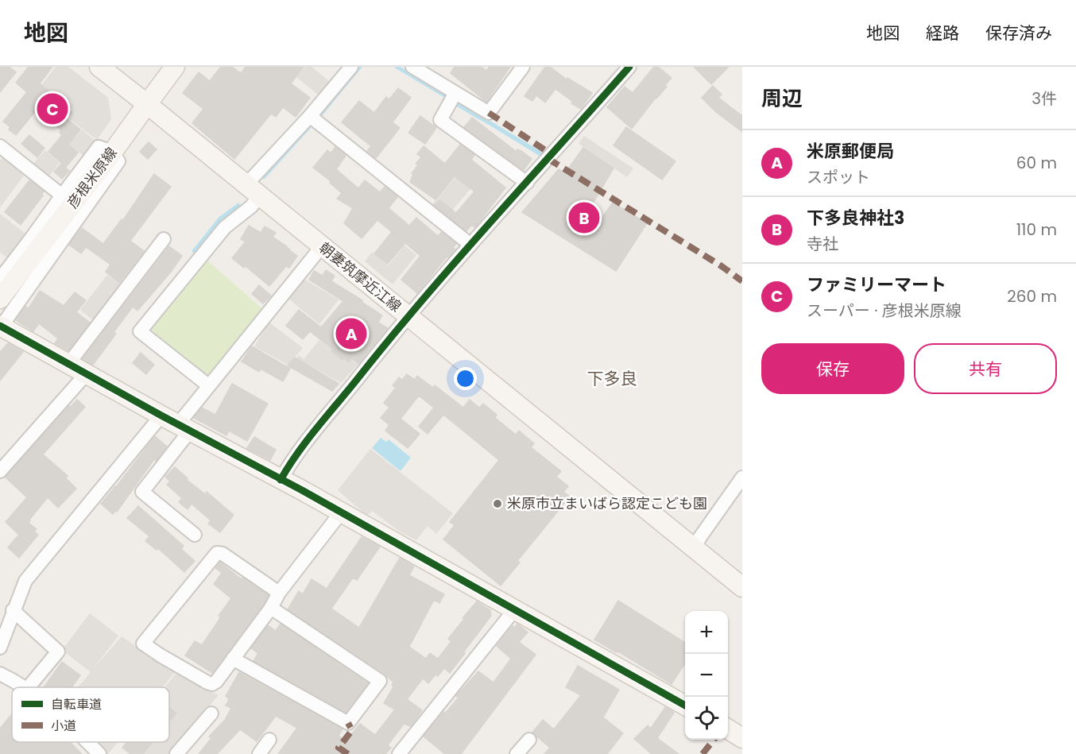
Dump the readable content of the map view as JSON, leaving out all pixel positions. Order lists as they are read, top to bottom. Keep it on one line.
{"streets":{"main road":["彦根米原線","朝妻筑摩近江線"]},"crossings":[["彦根米原線","朝妻筑摩近江線"]],"districts":["下多良"],"places":["米原市立まいばら認定こども園"],"legend":["自転車道","小道"],"page":{"header":"地図","nav":["地図","経路","保存済み"],"heading":["周辺","3件"],"pins":["C","B","A"],"list":[{"mark":"A","name":"米原郵便局","note":"スポット","value":"60 m"},{"mark":"B","name":"下多良神社3","note":"寺社","value":"110 m"},{"mark":"C","name":"ファミリーマート","note":"スーパー · 彦根米原線","value":"260 m"}],"buttons":["保存","共有"],"map_buttons":["+","−"]}}
